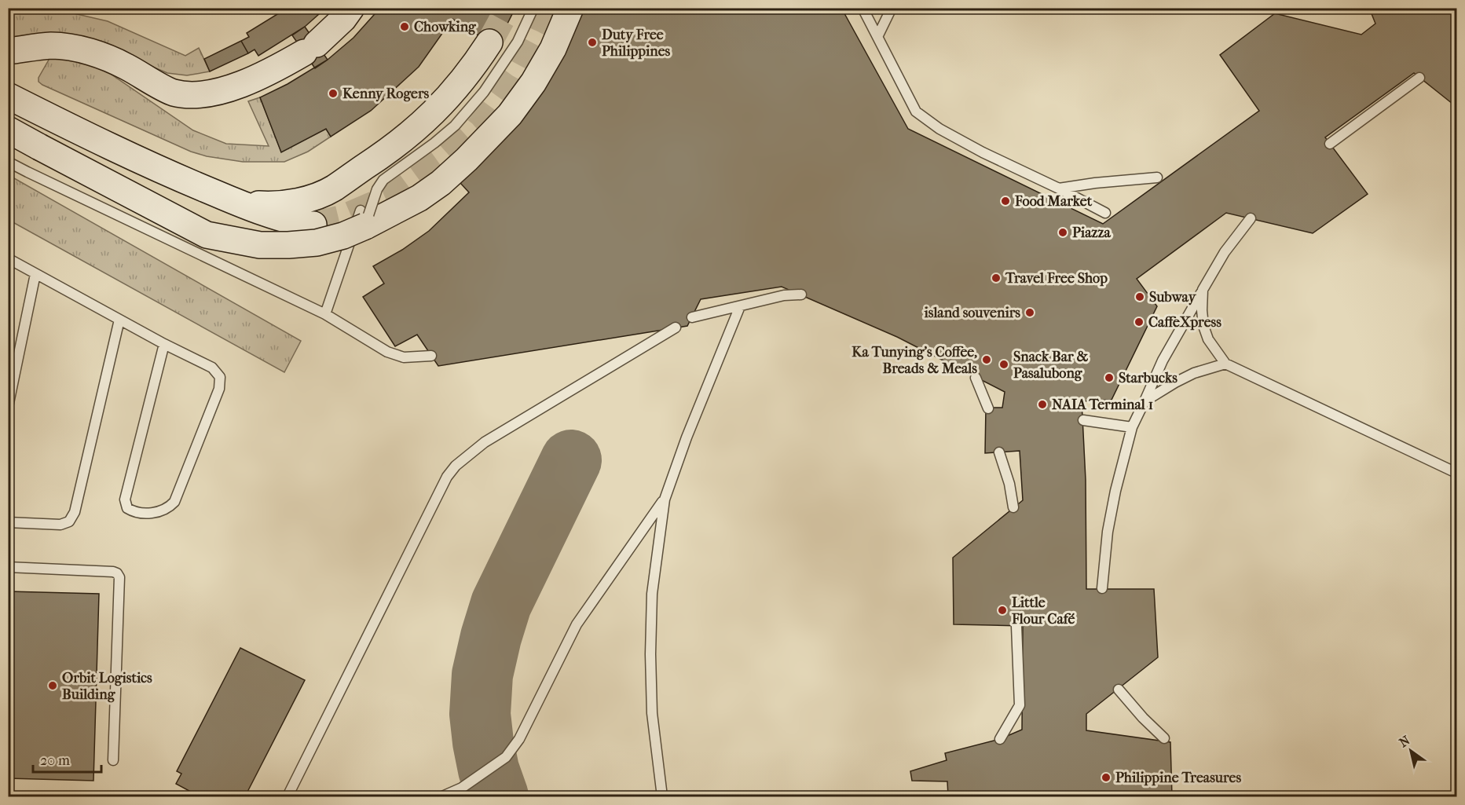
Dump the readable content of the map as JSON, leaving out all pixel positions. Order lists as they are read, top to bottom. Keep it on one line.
{"places":["Chowking","Duty Free Philippines","Kenny Rogers","Food Market","Piazza","Travel Free Shop","Subway","island souvenirs","CaffeXpress","Ka Tunying's Coffee, Breads & Meals","Snack Bar & Pasalubong","Starbucks","NAIA Terminal 1","Little Flour Café","Orbit Logistics Building","Philippine Treasures"],"scale_bar":"20 m","north":"top left"}
